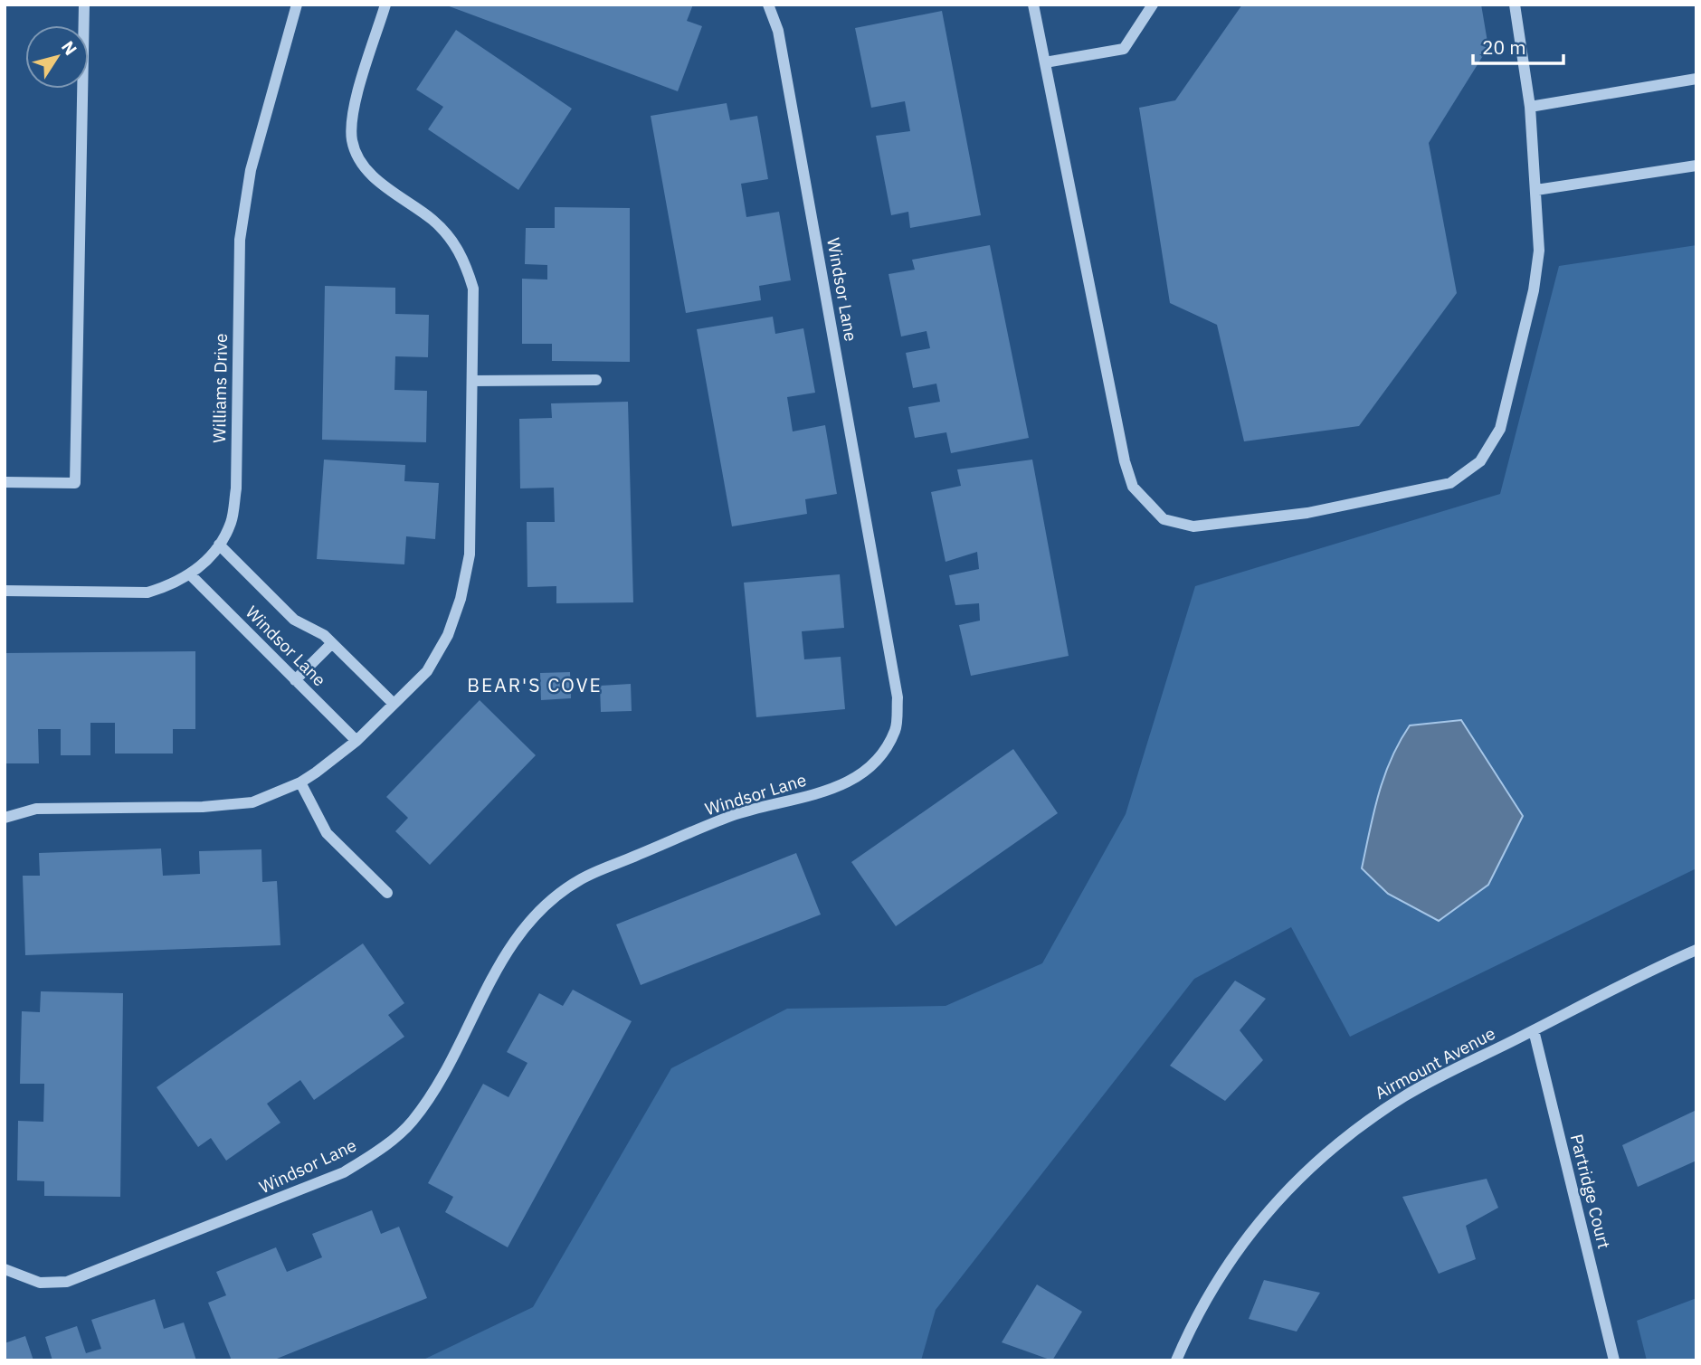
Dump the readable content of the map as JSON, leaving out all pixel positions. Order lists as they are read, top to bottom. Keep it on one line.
{"streets":{"street":["Windsor Lane","Williams Drive","Airmount Avenue","Partridge Court"]},"crossings":[["Windsor Lane","Williams Drive"],["Airmount Avenue","Partridge Court"]],"districts":["BEAR'S COVE"],"scale_bar":"20 m","north":"top right"}
